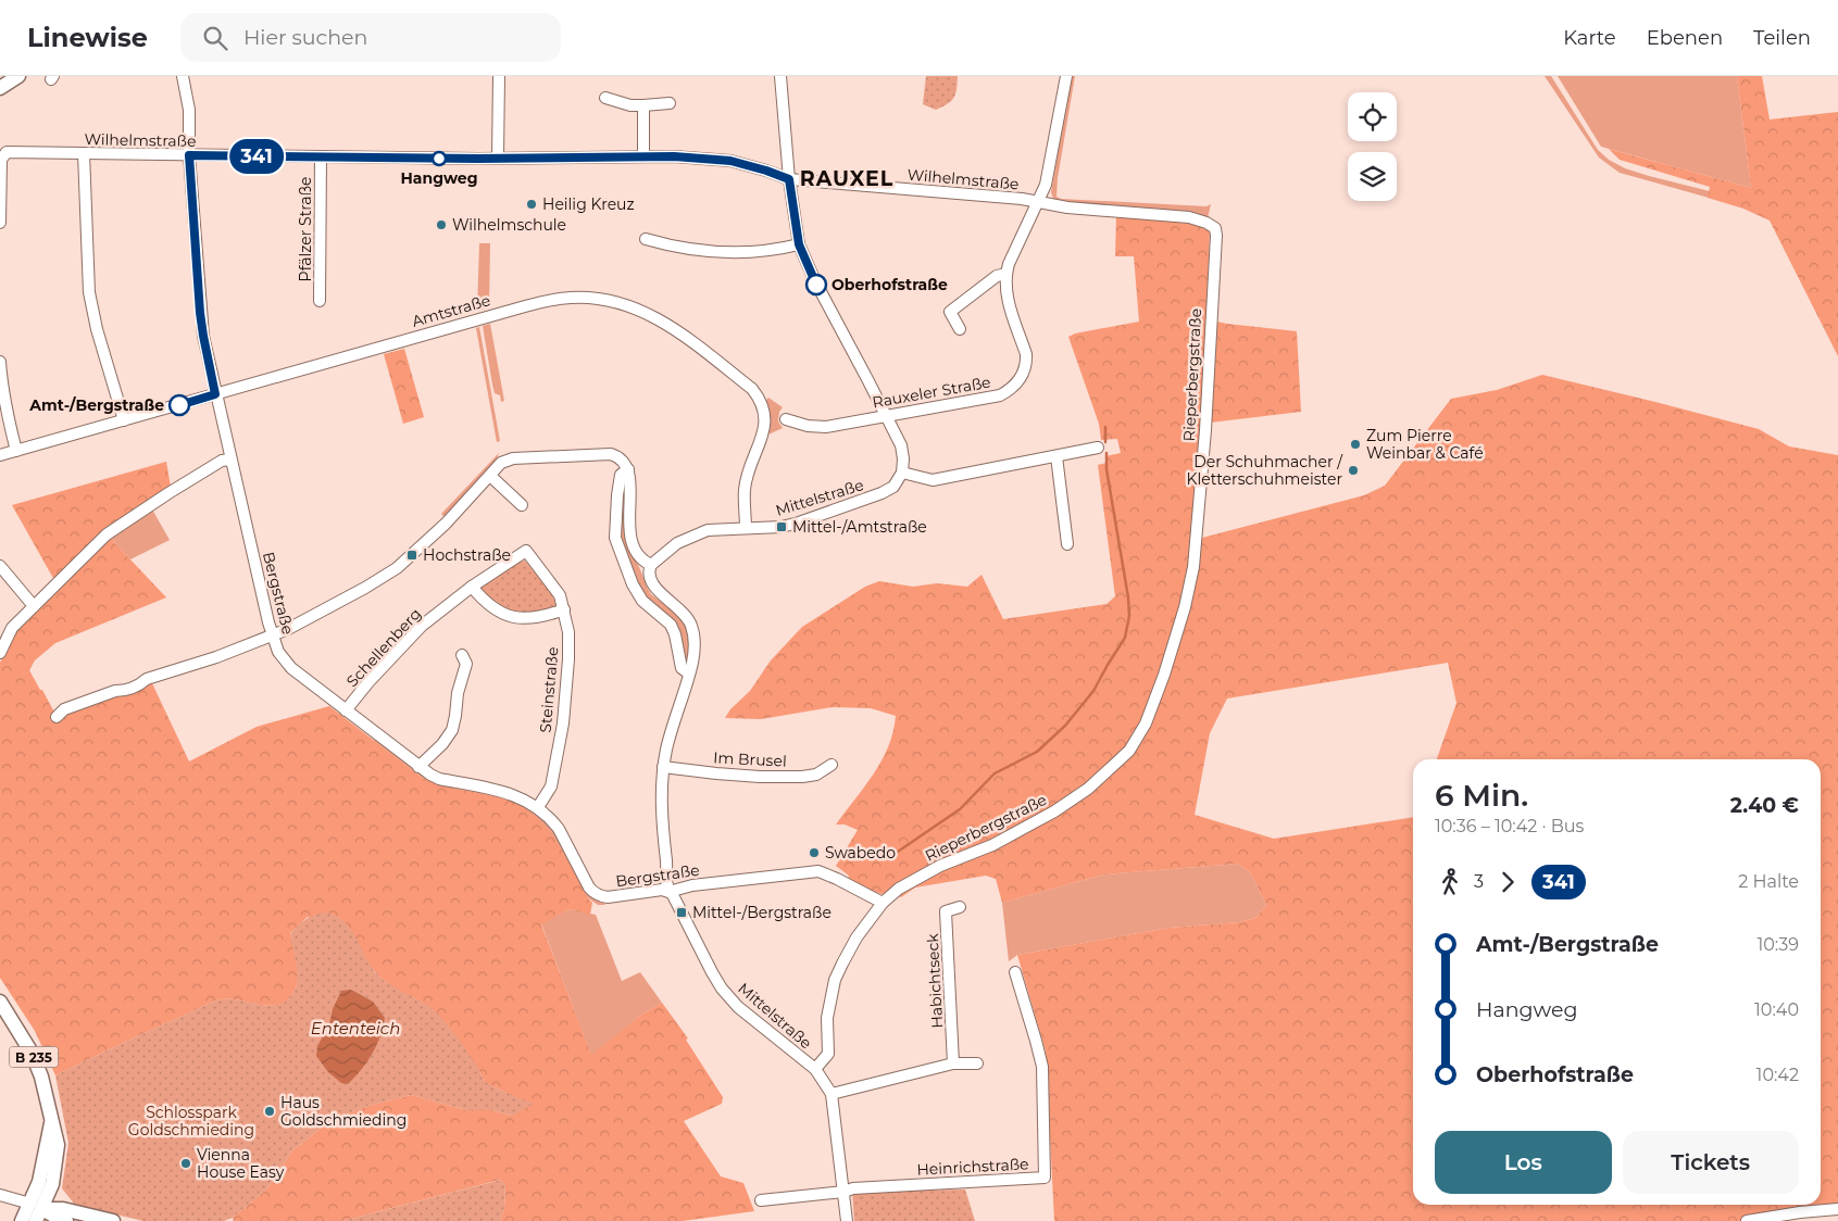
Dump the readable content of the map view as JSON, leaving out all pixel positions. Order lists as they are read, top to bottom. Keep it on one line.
{"streets":{"main road":["B 235"],"street":["Wilhelmstraße","Pfälzer Straße","Amtstraße","Rieperbergstraße","Rauxeler Straße","Mittelstraße","Bergstraße","Schellenberg","Steinstraße","Im Brusel","Habichtseck","Heinrichstraße"]},"crossings":[["Wilhelmstraße","Pfälzer Straße"],["Wilhelmstraße","Rieperbergstraße"],["Wilhelmstraße","Rauxeler Straße"],["Wilhelmstraße","Bergstraße"],["Amtstraße","Mittelstraße"],["Amtstraße","Bergstraße"],["Rieperbergstraße","Mittelstraße"],["Rieperbergstraße","Bergstraße"],["Mittelstraße","Bergstraße"],["Mittelstraße","Im Brusel"],["Bergstraße","Schellenberg"],["Bergstraße","Steinstraße"],["Schellenberg","Steinstraße"]],"districts":["RAUXEL"],"water":["Ententeich"],"parks":["Schlosspark Goldschmieding"],"places":{"other":["Hangweg","Heilig Kreuz","Wilhelmschule","Oberhofstraße","Amt-/Bergstraße","Zum Pierre Weinbar & Café","Der Schuhmacher / Kletterschuhmeister","Swabedo","Haus Goldschmieding","Vienna House Easy"],"transit":["Mittel-/Amtstraße","Hochstraße","Mittel-/Bergstraße"]},"lines":["bus line 341"],"page":{"header":"Linewise","search":"Hier suchen","nav":["Karte","Ebenen","Teilen"],"on_map":"341","heading":["6 Min.","10:36 – 10:42 · Bus","2.40 €"],"legs":["3","341","2 Halte"],"list":[{"name":"Amt-/Bergstraße","value":"10:39"},{"name":"Hangweg","value":"10:40"},{"name":"Oberhofstraße","value":"10:42"}],"buttons":["Los","Tickets"]}}
